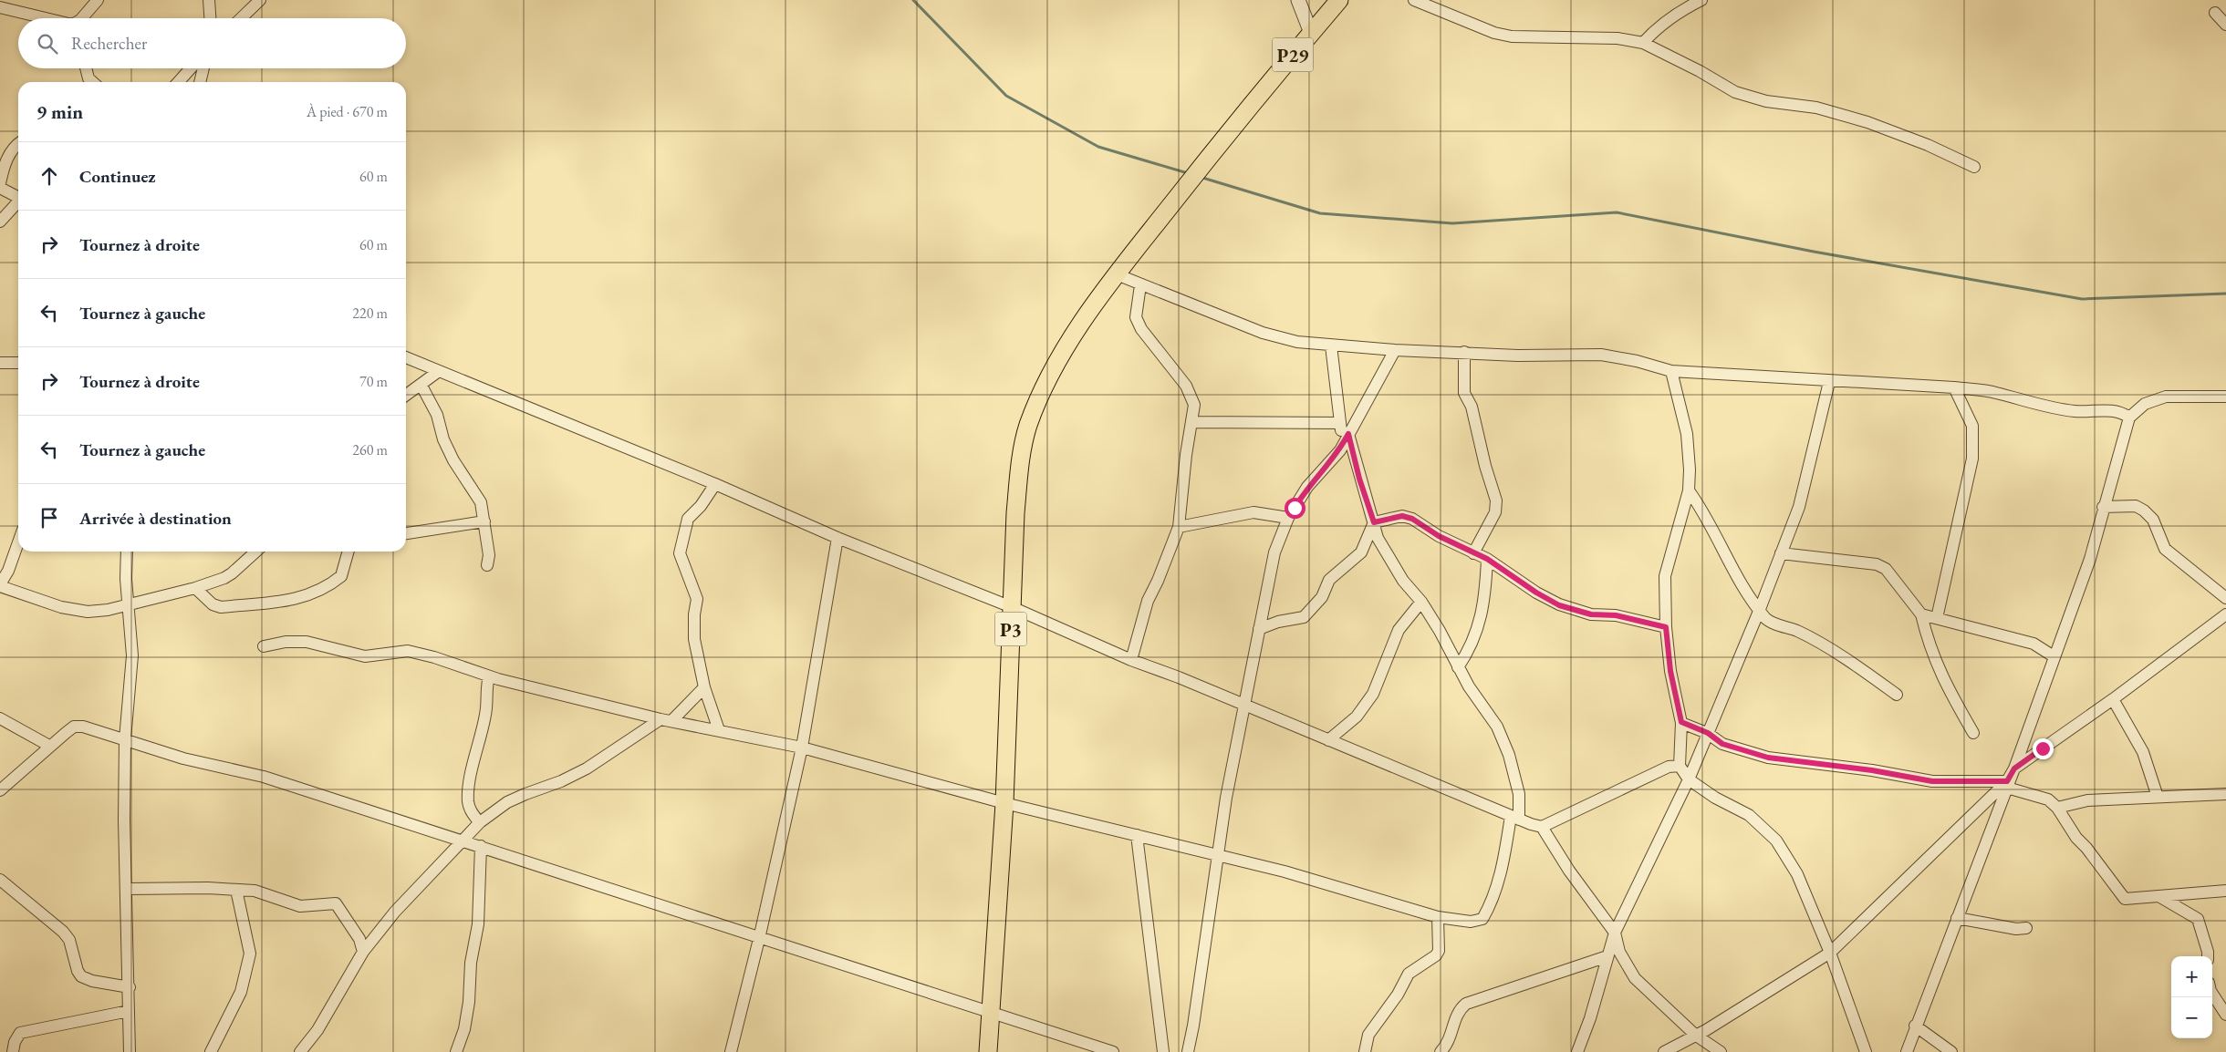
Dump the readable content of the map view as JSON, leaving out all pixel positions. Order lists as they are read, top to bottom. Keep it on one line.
{"streets":{"main road":["P29","P3"]},"crossings":[["P29","P3"]],"page":{"search":"Rechercher","heading":["9 min","À pied · 670 m"],"list":[["Continuez","60 m"],["Tournez à droite","60 m"],["Tournez à gauche","220 m"],["Tournez à droite","70 m"],["Tournez à gauche","260 m"],"Arrivée à destination"],"map_buttons":["+","−"]}}
